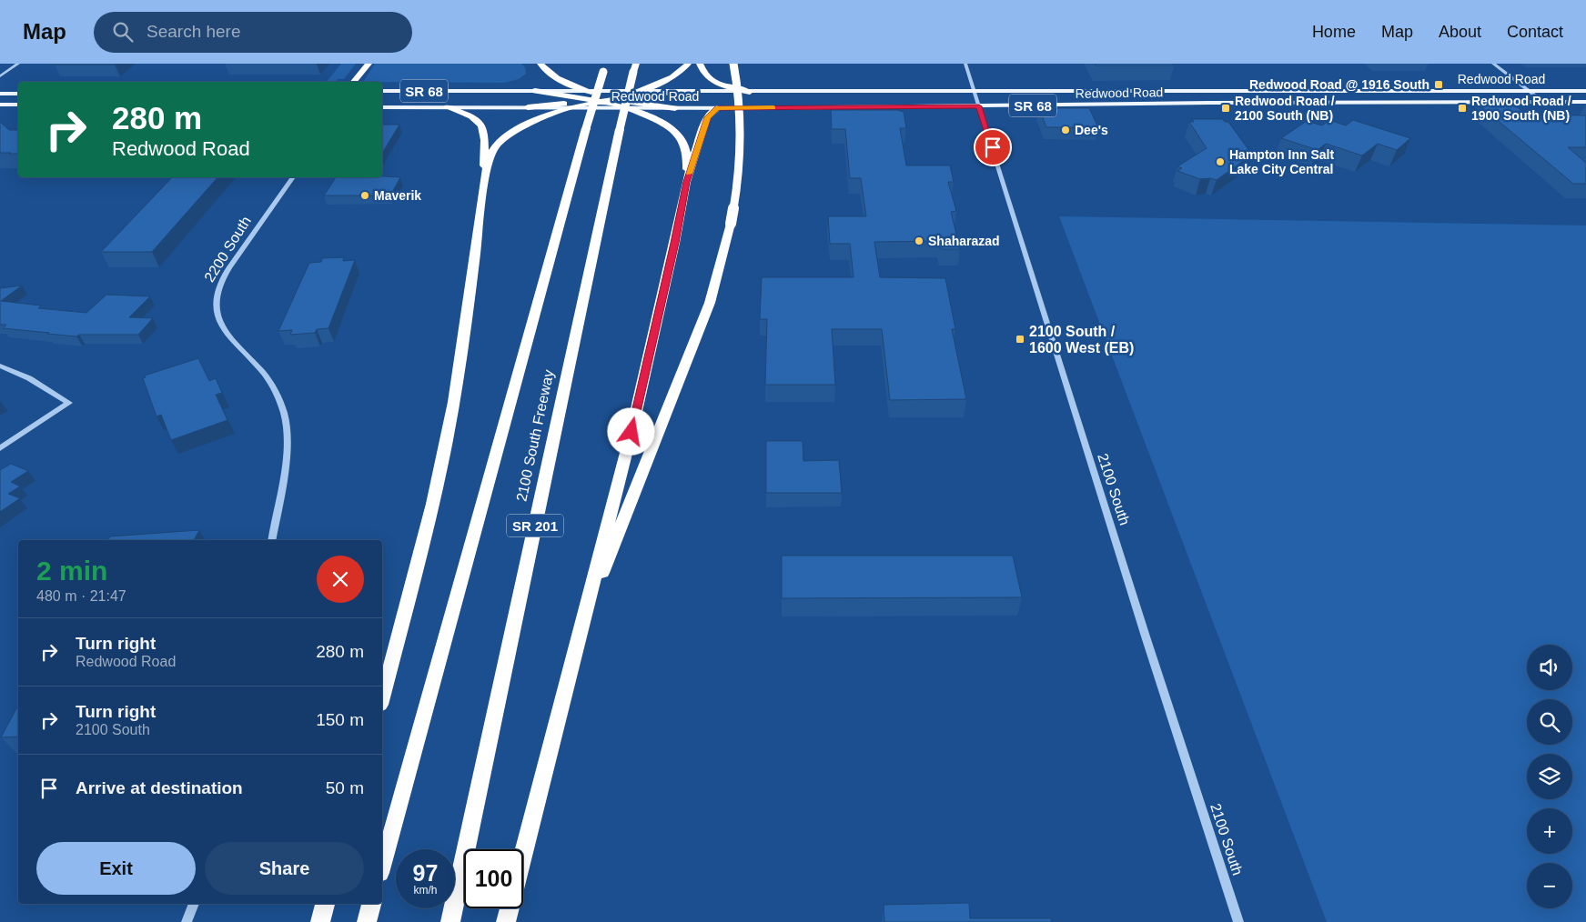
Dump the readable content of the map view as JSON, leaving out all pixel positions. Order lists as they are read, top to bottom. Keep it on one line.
{"streets":{"highway":["2100 South Freeway","SR 201"],"main road":["Redwood Road","SR 68"],"street":["2200 South","2100 South"]},"crossings":[["Redwood Road","2100 South"]],"places":{"transit":["Redwood Road @ 1916 South","Redwood Road / 2100 South (NB)","Redwood Road / 1900 South (NB)","2100 South / 1600 West (EB)"],"other":["Dee's","Hampton Inn Salt Lake City Central","Maverik","Shaharazad"]},"page":{"header":"Map","search":"Search here","nav":["Home","Map","About","Contact"],"turn":["280 m","Redwood Road"],"heading":["2 min","480 m · 21:47"],"list":[{"name":"Turn right","note":"Redwood Road","value":"280 m"},{"name":"Turn right","note":"2100 South","value":"150 m"},{"name":"Arrive at destination","value":"50 m"}],"map_buttons":["+","−"],"buttons":["Exit","Share"],"speed":"97 km/h","limit":"100"}}
